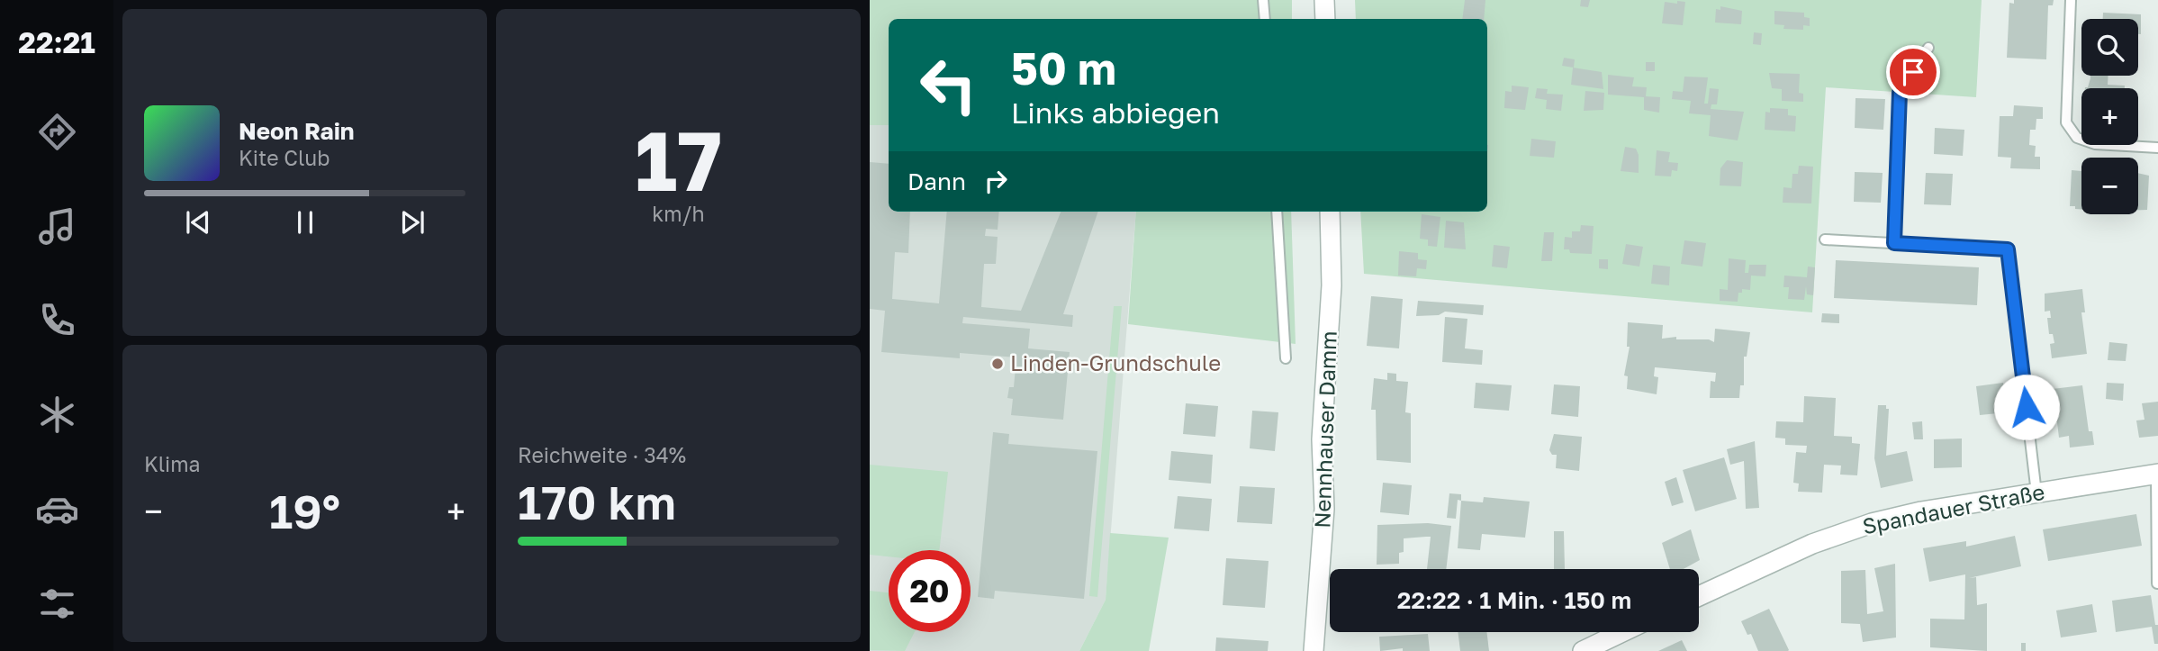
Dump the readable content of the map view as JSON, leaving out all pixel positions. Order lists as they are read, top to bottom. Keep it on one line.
{"streets":{"street":["Nennhauser Damm","Spandauer Straße"]},"places":["Linden-Grundschule"],"page":{"tabs":"22:21","tile":[["17","km/h"],"Klima",["Reichweite · 34%","170 km"]],"map_buttons":["+","−"],"turn":["50 m","Links abbiegen"],"song":["Neon Rain","Kite Club"],"then":"Dann","heat":["−","19°","+"],"limit":"20","trip":"22:22 · 1 Min. · 150 m"}}
